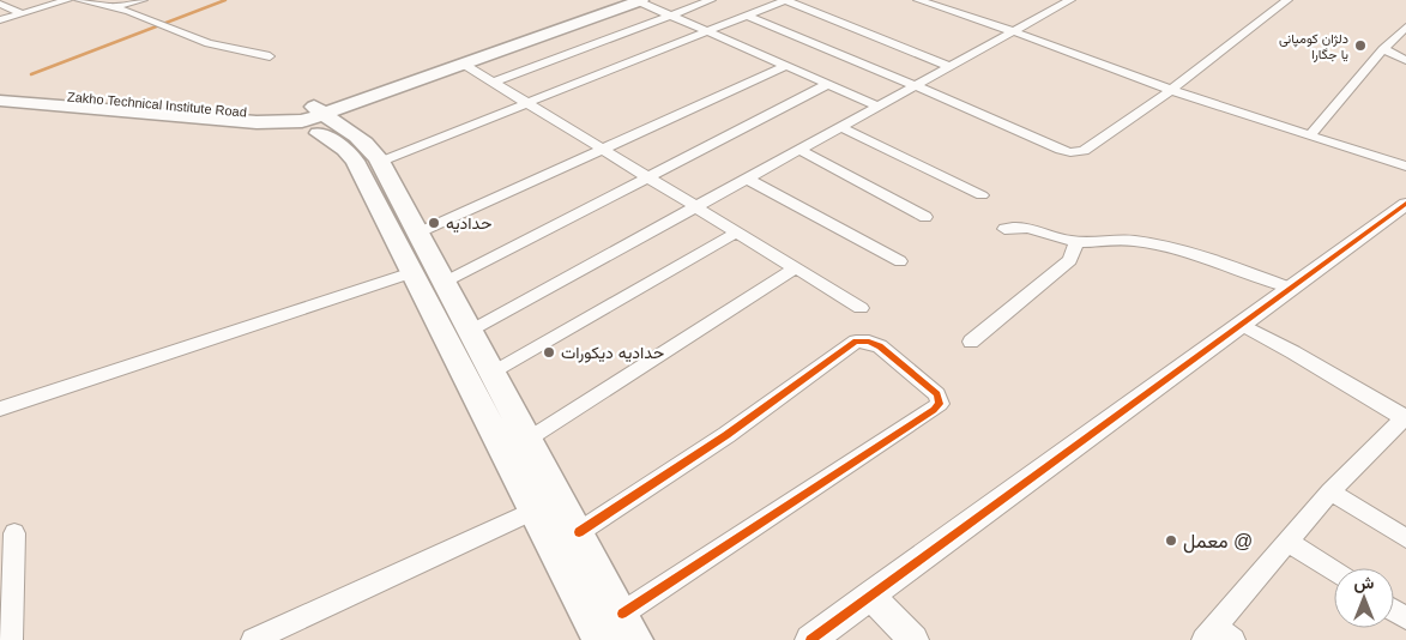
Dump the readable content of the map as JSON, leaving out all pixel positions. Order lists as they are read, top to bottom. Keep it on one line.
{"streets":{"main road":["Zakho Technical Institute Road"]},"places":["دلژان کومپانی یا جگارا","حداديه","حداديه ديكورات","معمل @"],"north":"top"}
